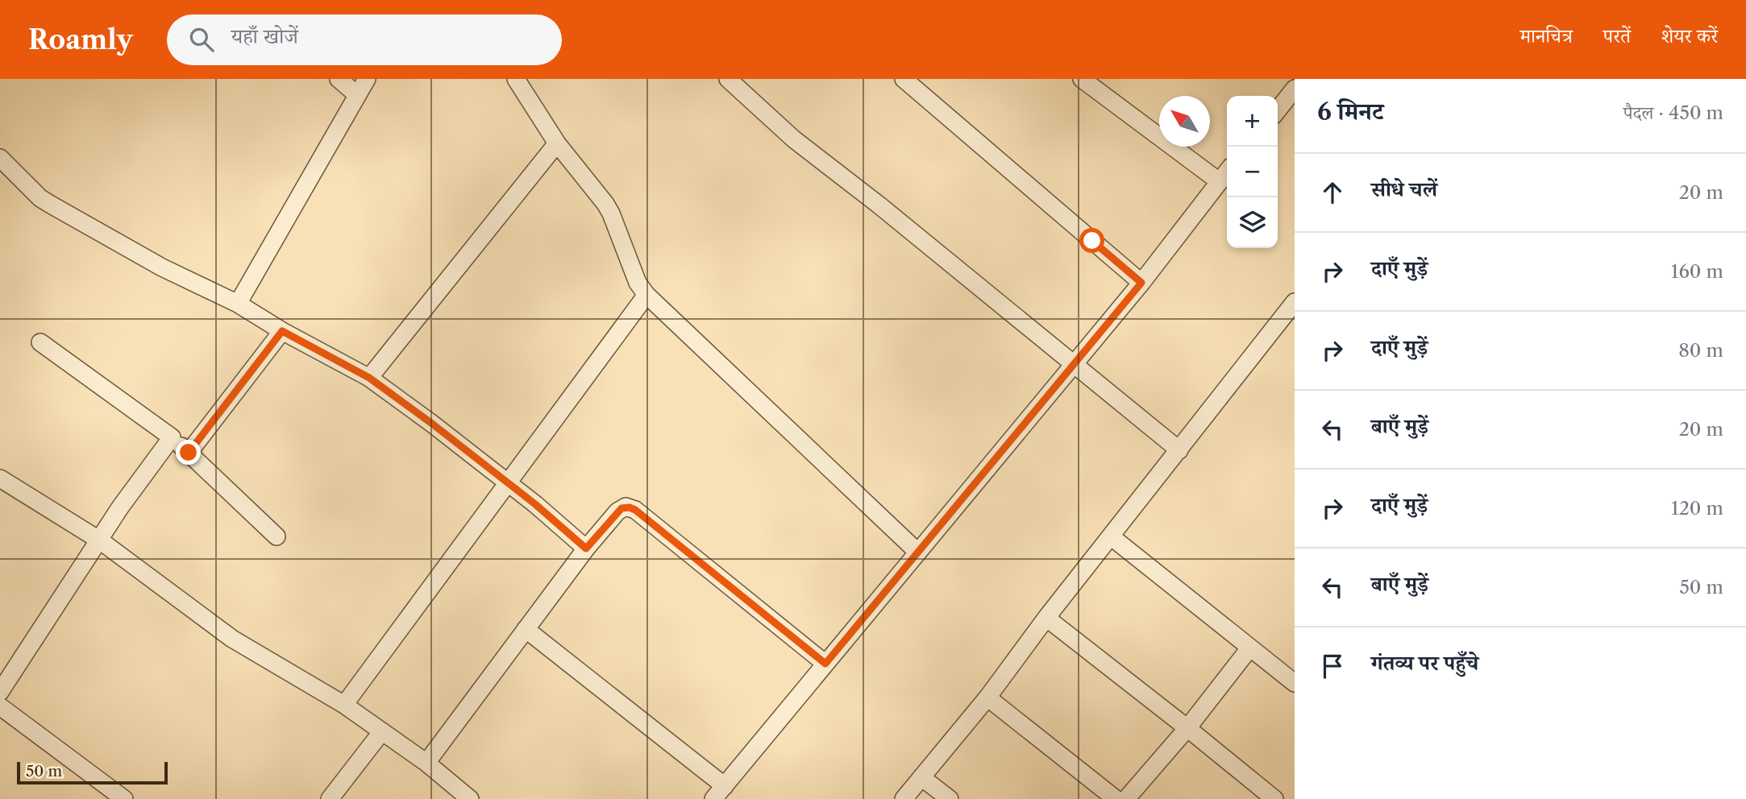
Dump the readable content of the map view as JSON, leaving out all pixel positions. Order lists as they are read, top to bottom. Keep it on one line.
{"scale_bar":"50 m","north":"top left","page":{"header":"Roamly","search":"यहाँ खोजें","nav":["मानचित्र","परतें","शेयर करें"],"heading":["6 मिनट","पैदल · 450 m"],"map_buttons":["+","−"],"list":[["सीधे चलें","20 m"],["दाएँ मुड़ें","160 m"],["दाएँ मुड़ें","80 m"],["बाएँ मुड़ें","20 m"],["दाएँ मुड़ें","120 m"],["बाएँ मुड़ें","50 m"],"गंतव्य पर पहुँचे"],"scale":"50 m"}}
